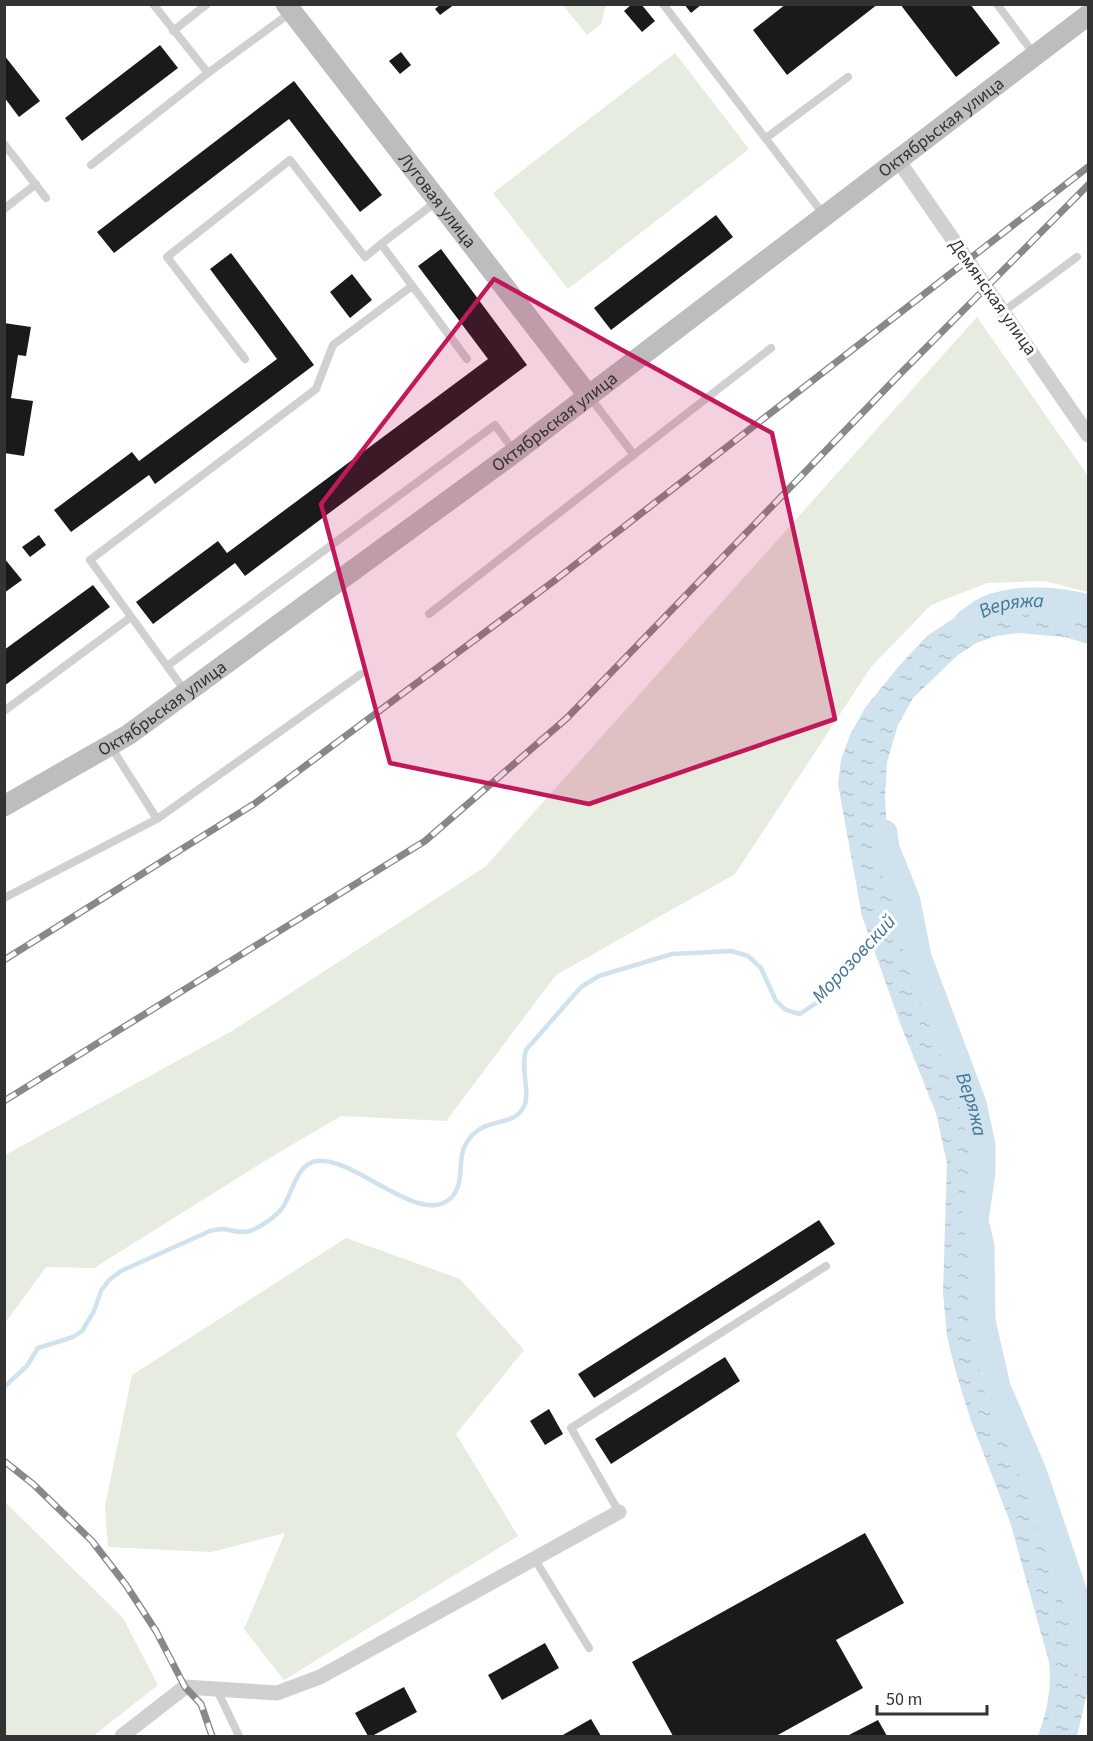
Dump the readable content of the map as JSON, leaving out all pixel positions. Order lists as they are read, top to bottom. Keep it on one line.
{"streets":{"main road":["Октябрьская улица","Луговая улица"],"street":["Демянская улица"]},"crossings":[["Октябрьская улица","Луговая улица"],["Октябрьская улица","Демянская улица"]],"water":["Веряжа","Морозовский"],"scale_bar":"50 m"}
